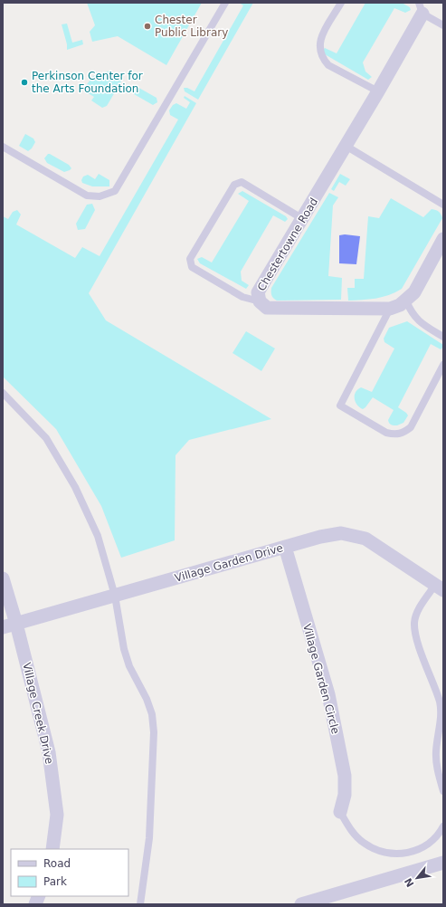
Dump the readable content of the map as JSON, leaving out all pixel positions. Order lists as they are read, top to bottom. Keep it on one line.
{"streets":{"street":["Chestertowne Road","Village Garden Drive","Village Garden Circle","Village Creek Drive"]},"crossings":[["Village Garden Drive","Village Garden Circle"],["Village Garden Drive","Village Creek Drive"]],"places":["Chester Public Library","Perkinson Center for the Arts Foundation"],"legend":["Road","Park"],"north":"bottom left"}
